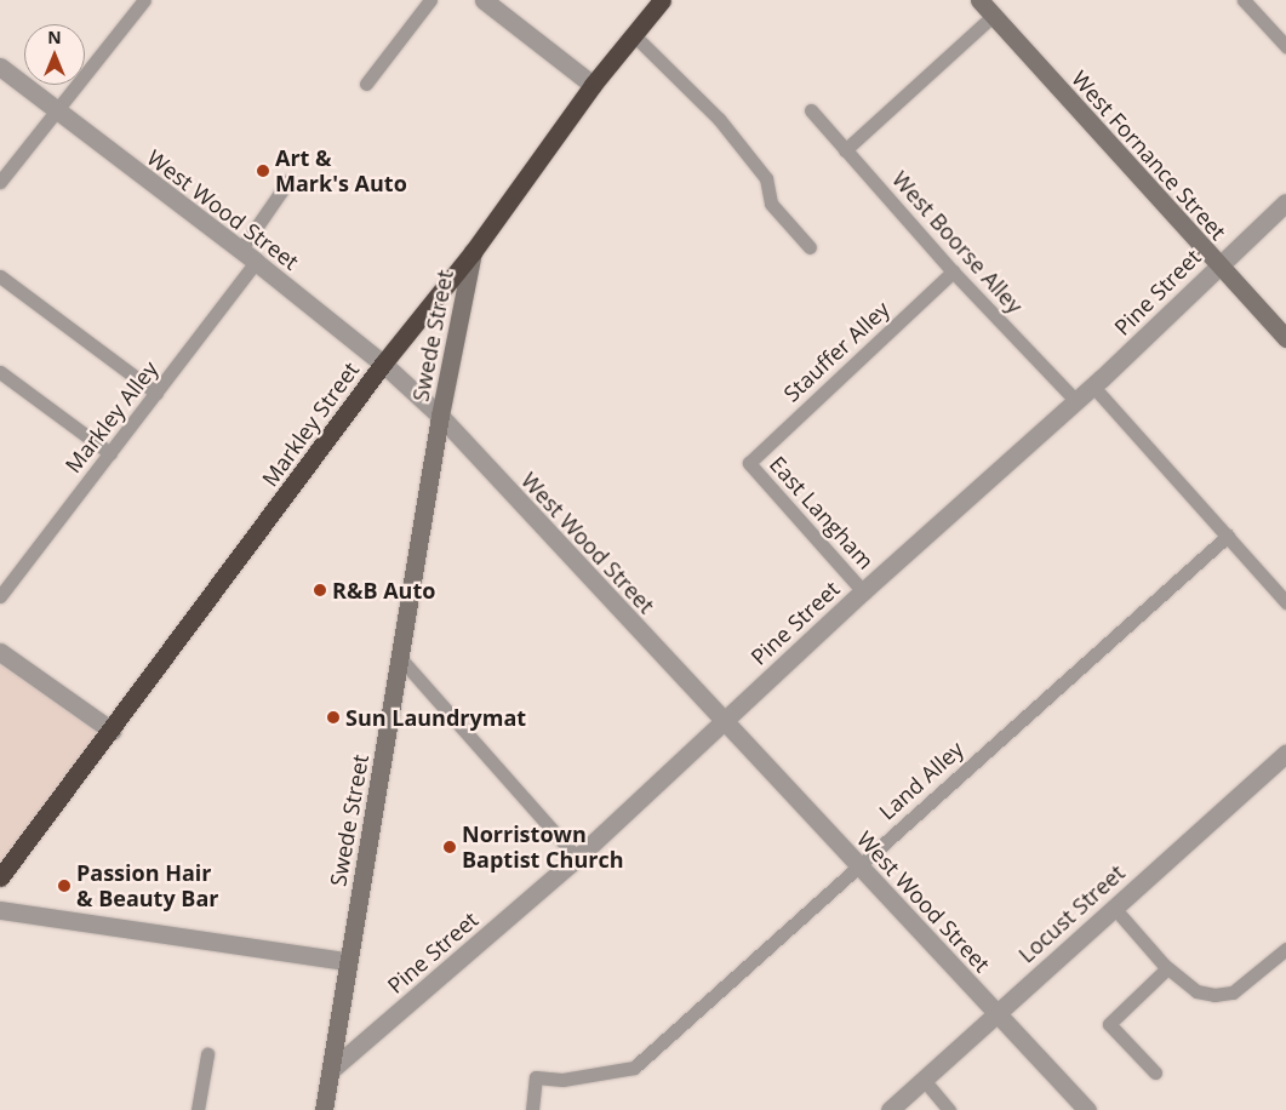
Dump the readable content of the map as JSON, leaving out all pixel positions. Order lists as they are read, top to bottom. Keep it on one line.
{"streets":{"highway":["Markley Street"],"street":["West Fornance Street","West Wood Street","Pine Street","Swede Street","Locust Street"],"lane":["West Boorse Alley","Stauffer Alley","Markley Alley","East Langham","Land Alley"]},"crossings":[["West Fornance Street","Pine Street"],["West Wood Street","Pine Street"],["West Wood Street","Swede Street"],["West Wood Street","Markley Alley"],["West Wood Street","Markley Street"],["West Wood Street","Land Alley"],["West Wood Street","Locust Street"],["West Boorse Alley","Pine Street"],["West Boorse Alley","Stauffer Alley"],["Pine Street","Swede Street"],["Pine Street","East Langham"],["Swede Street","Markley Street"],["Stauffer Alley","East Langham"]],"places":["Art & Mark's Auto","R&B Auto","Sun Laundrymat","Norristown Baptist Church","Passion Hair & Beauty Bar"],"north":"top"}
